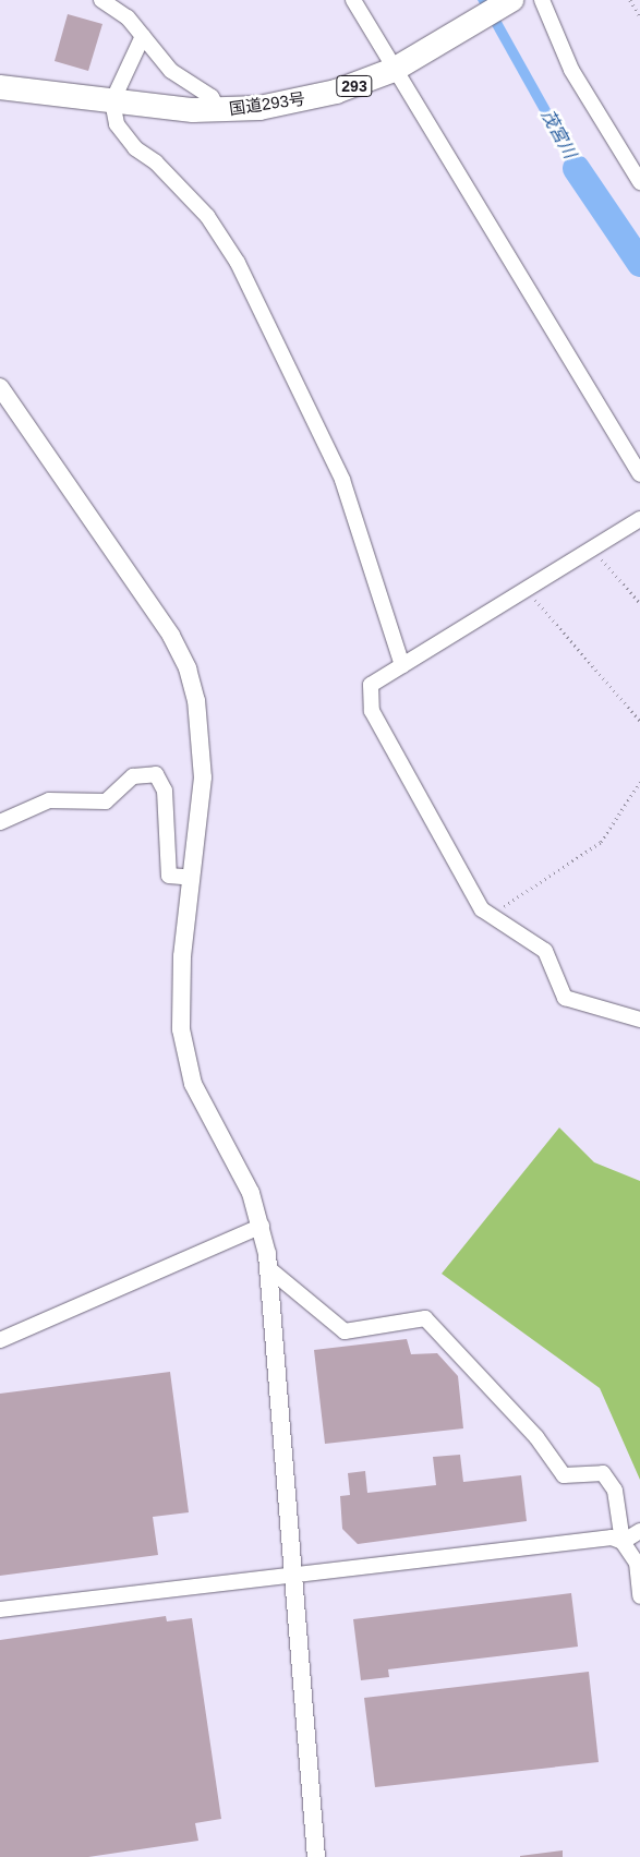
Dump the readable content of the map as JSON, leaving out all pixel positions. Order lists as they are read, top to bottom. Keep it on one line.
{"streets":{"highway":["293","国道293号"]},"water":["茂宮川"]}
